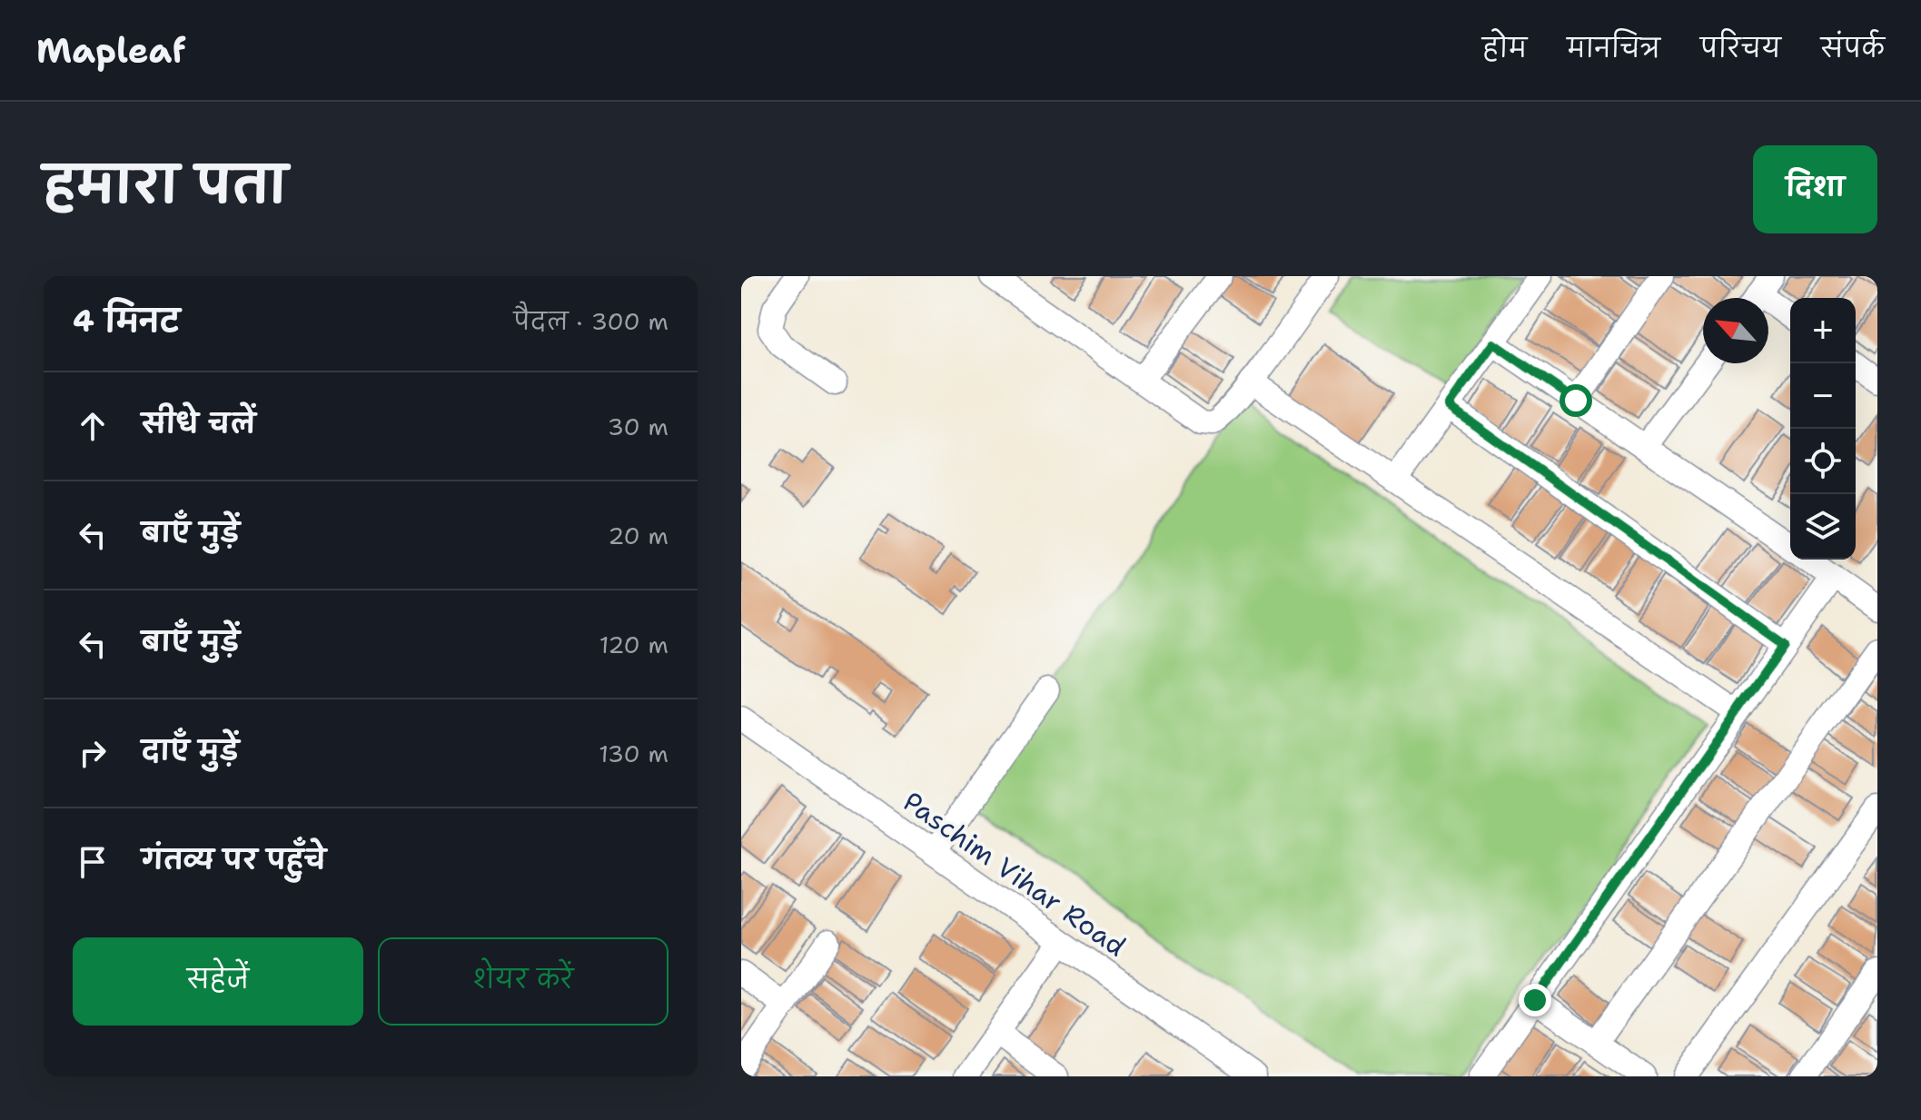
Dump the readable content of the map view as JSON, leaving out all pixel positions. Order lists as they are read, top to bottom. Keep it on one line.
{"streets":{"street":["Paschim Vihar Road"]},"north":"top left","page":{"header":"Mapleaf","nav":["होम","मानचित्र","परिचय","संपर्क"],"title":"हमारा पता","buttons":["दिशा",["सहेजें","शेयर करें"]],"heading":["4 मिनट","पैदल · 300 m"],"map_buttons":["+","−"],"list":[["सीधे चलें","30 m"],["बाएँ मुड़ें","20 m"],["बाएँ मुड़ें","120 m"],["दाएँ मुड़ें","130 m"],"गंतव्य पर पहुँचे"]}}
